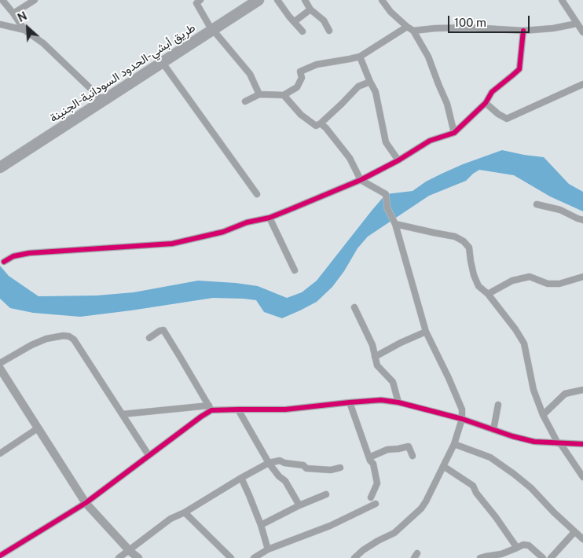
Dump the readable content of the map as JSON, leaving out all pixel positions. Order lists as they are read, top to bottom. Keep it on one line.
{"streets":{"highway":["طريق أبشي-الحدود السودانية-الجنينة"]},"scale_bar":"100 m","north":"top left"}
